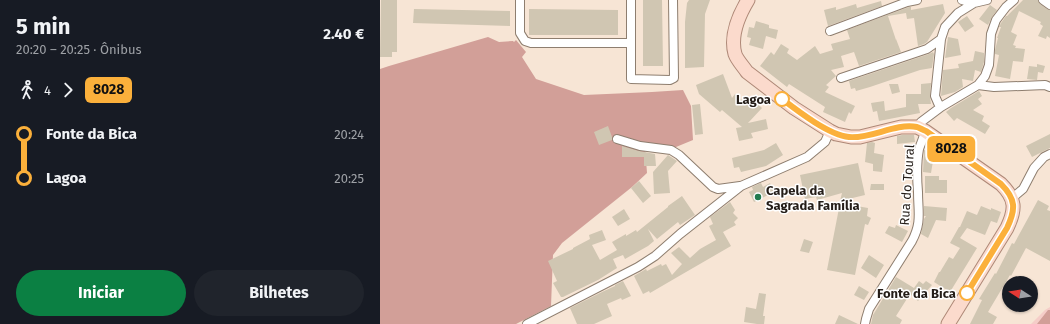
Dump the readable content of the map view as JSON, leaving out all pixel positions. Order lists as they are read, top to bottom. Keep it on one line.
{"streets":{"street":["Rua do Toural"]},"places":["Lagoa","Capela da Sagrada Família","Fonte da Bica"],"lines":["bus line 8028"],"north":"left","page":{"heading":["5 min","20:20 – 20:25 · Ônibus","2.40 €"],"on_map":"8028","legs":["4","8028"],"list":[{"name":"Fonte da Bica","value":"20:24"},{"name":"Lagoa","value":"20:25"}],"buttons":["Iniciar","Bilhetes"]}}
